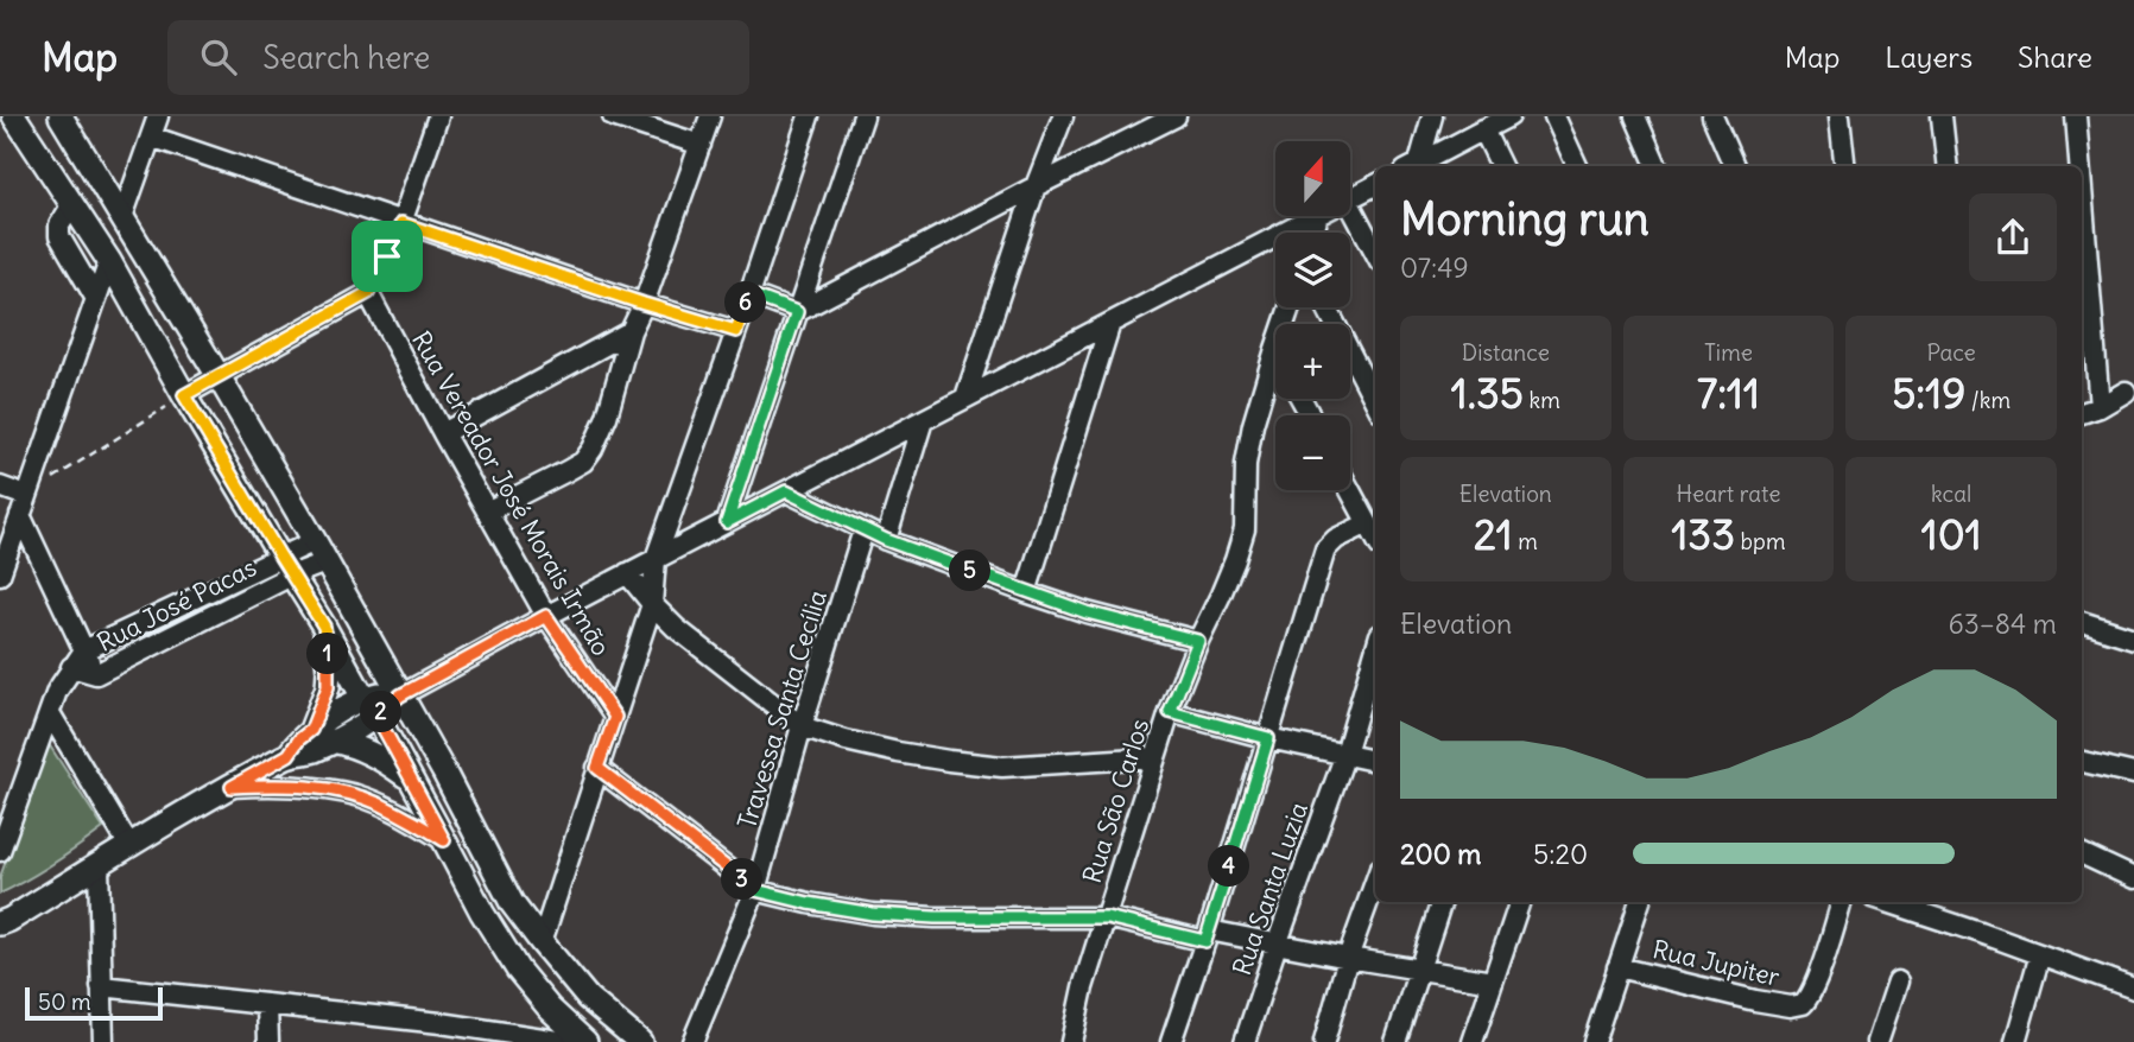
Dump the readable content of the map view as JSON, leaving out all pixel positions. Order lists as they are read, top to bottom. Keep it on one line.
{"streets":{"street":["Rua Vereador José Morais Irmão","Rua José Pacas","Travessa Santa Cecília","Rua São Carlos","Rua Santa Luzia","Rua Jupiter"]},"scale_bar":"50 m","north":"top","page":{"header":"Map","search":"Search here","nav":["Map","Layers","Share"],"map_buttons":["+","−"],"heading":["Morning run","07:49"],"pins":["6","5","1","2","4","3"],"stats":[["Distance","1.35 km"],["Time","7:11"],["Pace","5:19 /km"],["Elevation","21 m"],["Heart rate","133 bpm"],["kcal","101"]],"chart":["Elevation","63–84 m"],"list":[{"name":"200 m","note":"5:20"}],"scale":"50 m"}}
